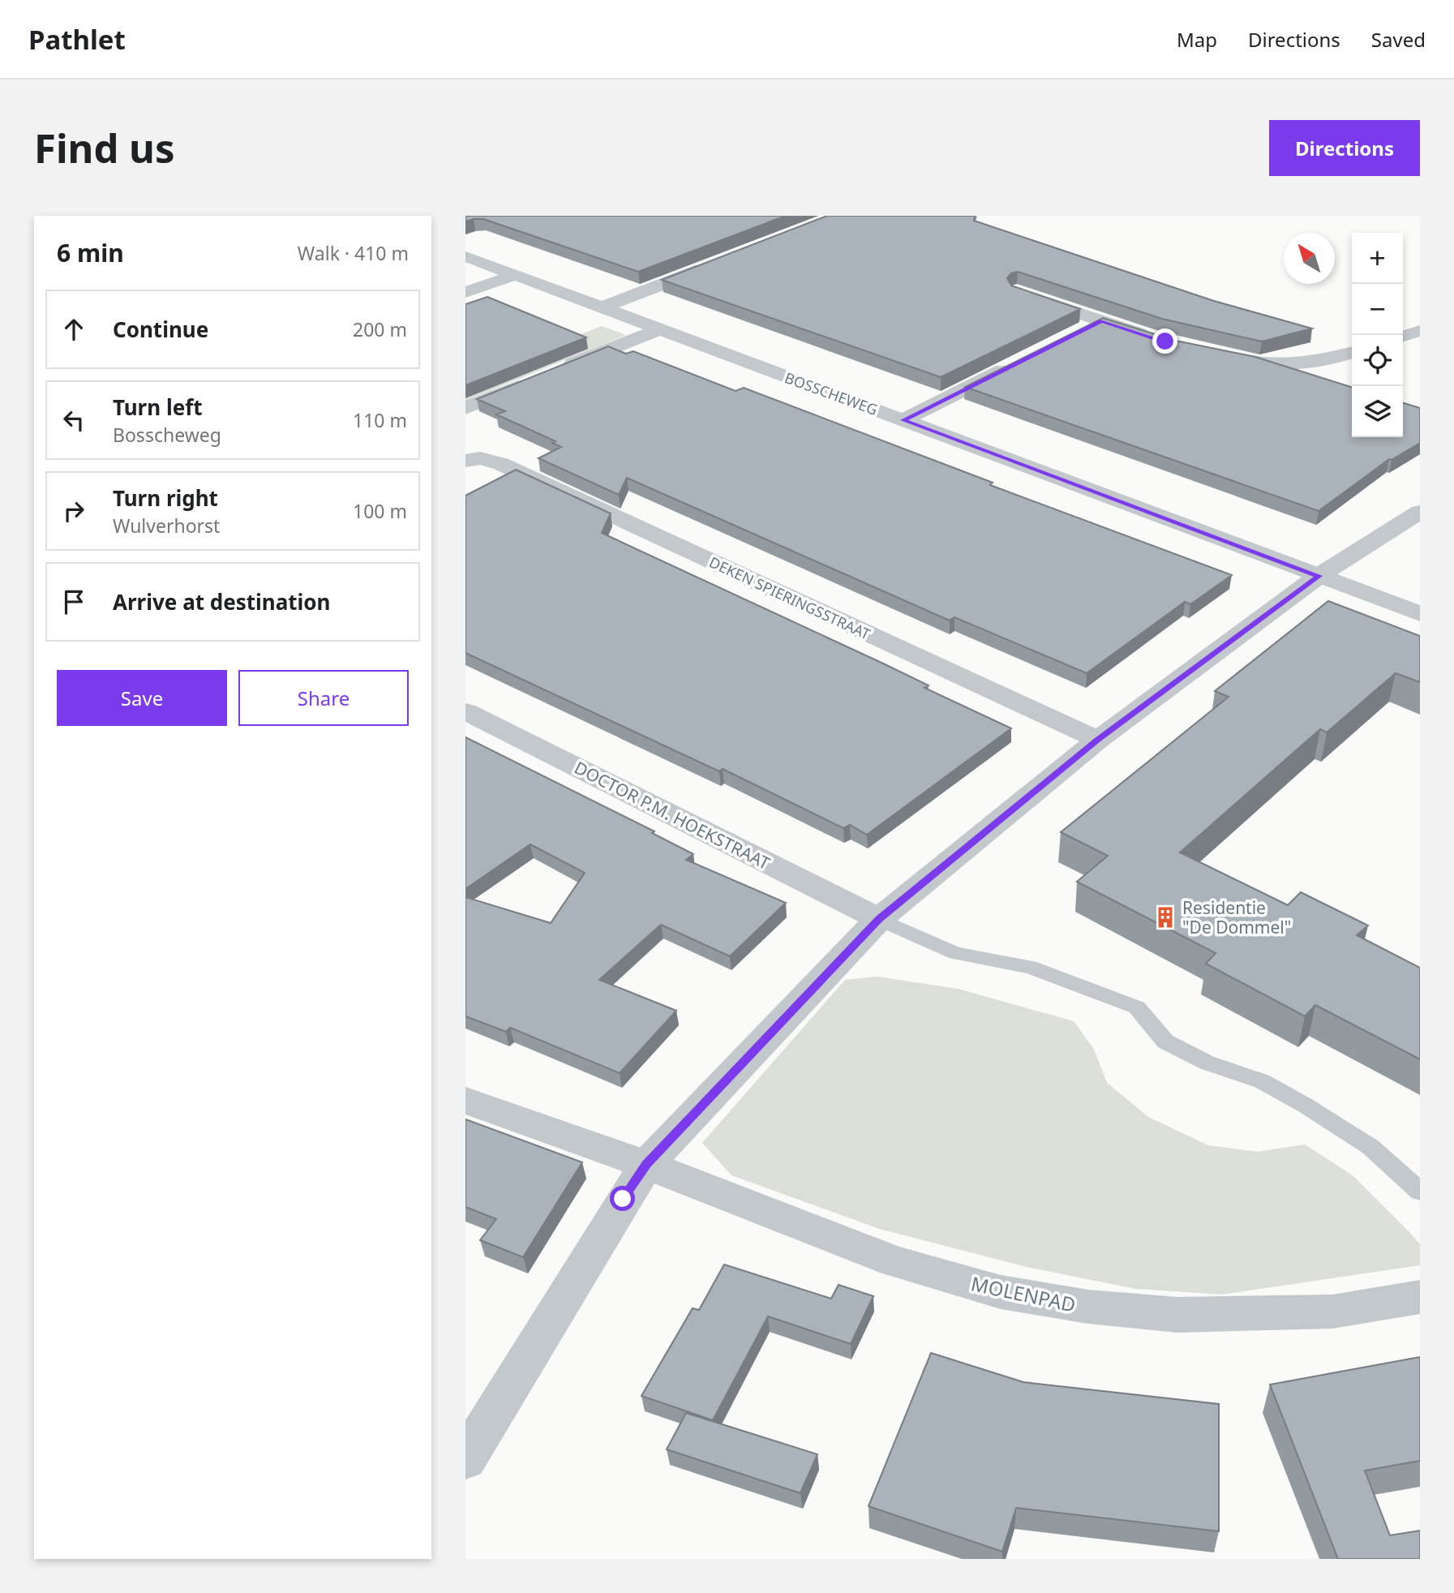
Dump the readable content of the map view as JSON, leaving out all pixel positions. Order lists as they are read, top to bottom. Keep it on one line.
{"streets":{"street":["BOSSCHEWEG","DEKEN SPIERINGSSTRAAT","DOCTOR P.M. HOEKSTRAAT","MOLENPAD"]},"places":{"building":["Residentie \"De Dommel\""]},"north":"top left","page":{"header":"Pathlet","nav":["Map","Directions","Saved"],"buttons":["Directions",["Save","Share"]],"title":"Find us","heading":["6 min","Walk · 410 m"],"map_buttons":["+","−"],"list":[["Continue","200 m"],["Turn left","Bosscheweg","110 m"],["Turn right","Wulverhorst","100 m"],"Arrive at destination"]}}
